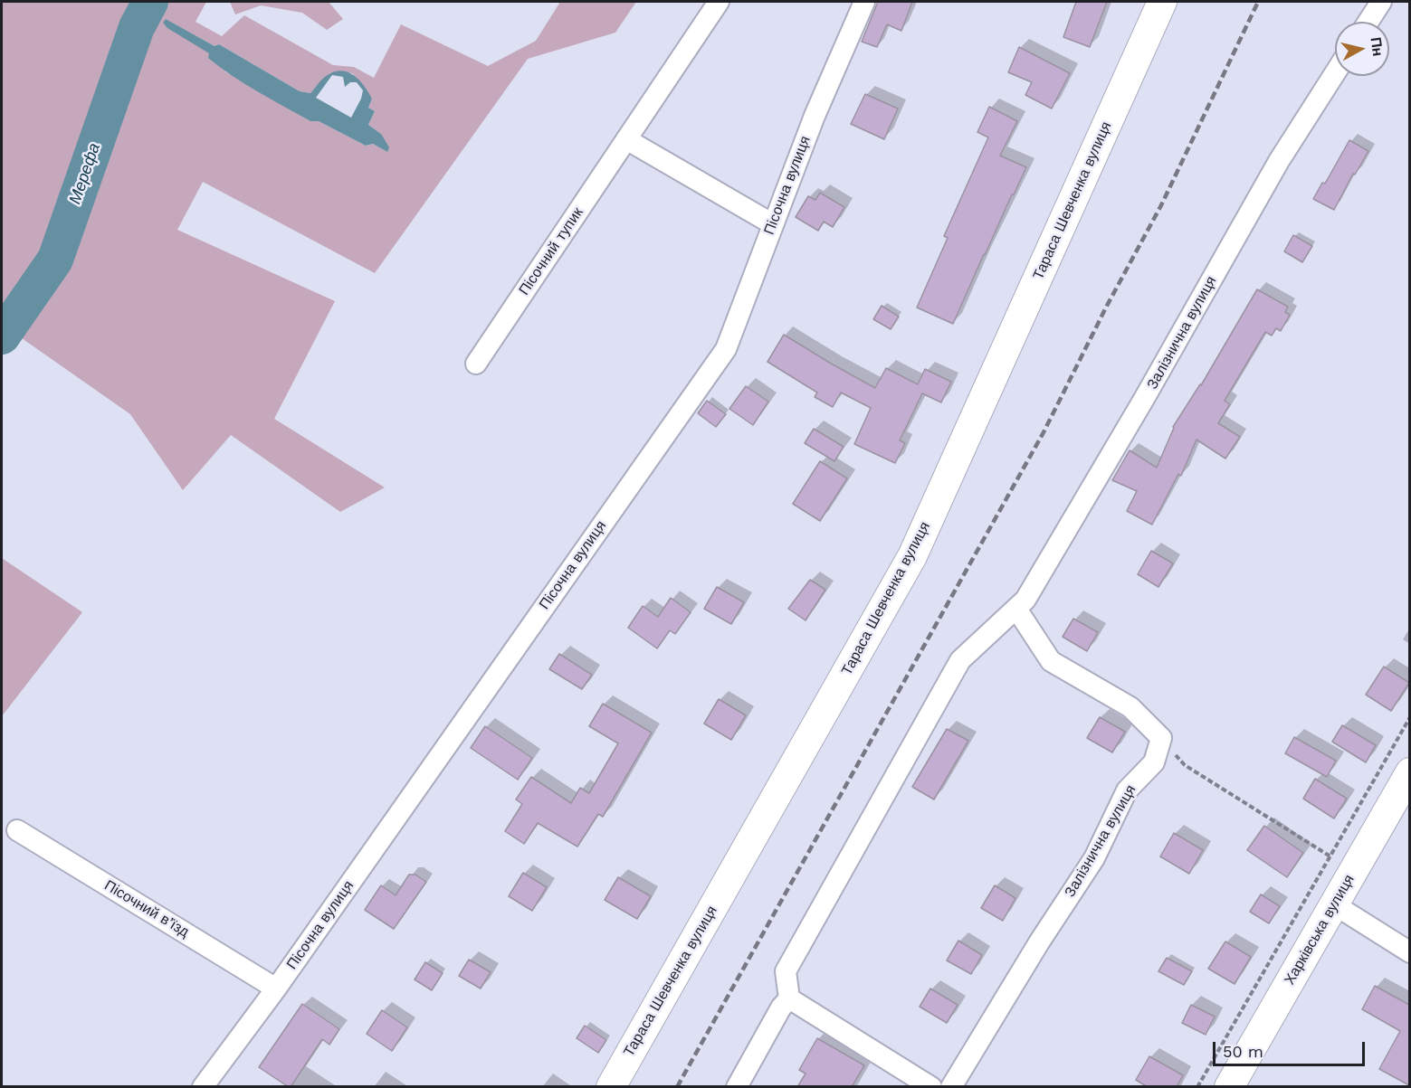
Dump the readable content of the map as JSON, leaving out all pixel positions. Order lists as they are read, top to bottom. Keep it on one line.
{"streets":{"street":["Пісочна вулиця","Тараса Шевченка вулиця","Пісочний тупик","Залізнична вулиця","Пісочний в’їзд","Харківська вулиця"]},"crossings":[["Пісочна вулиця","Пісочний в’їзд"]],"water":["Мерефа"],"scale_bar":"50 m","north":"right"}
